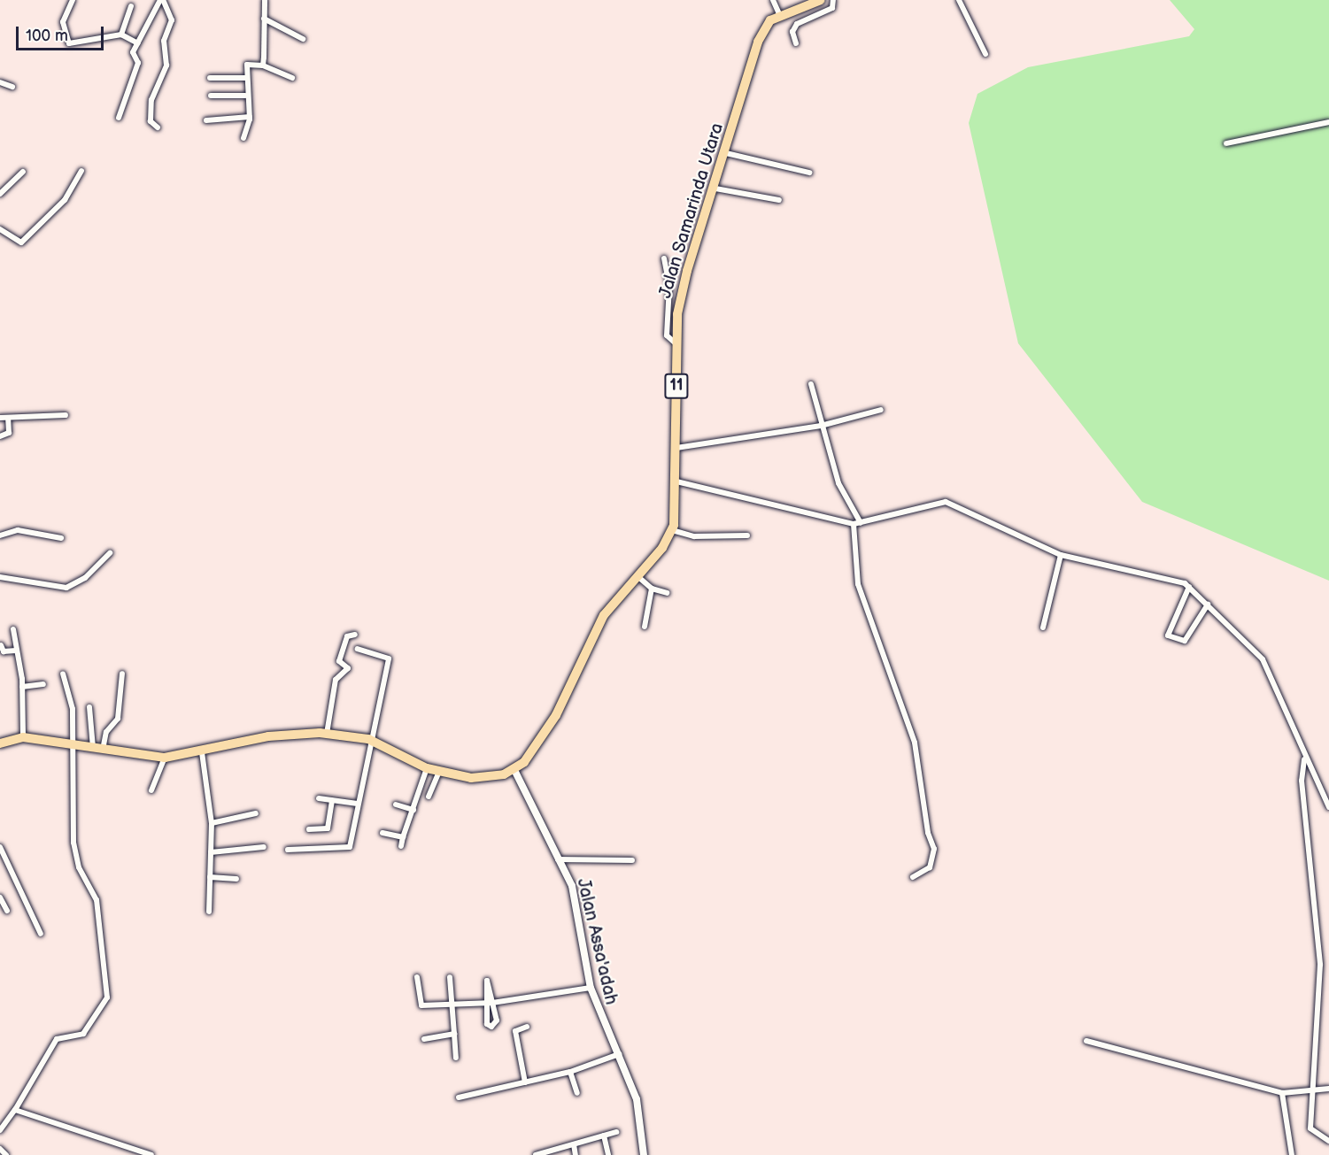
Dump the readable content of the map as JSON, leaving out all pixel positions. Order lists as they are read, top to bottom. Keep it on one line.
{"streets":{"highway":["Jalan Samarinda Utara","11"],"street":["Jalan Assa'adah"]},"scale_bar":"100 m"}
